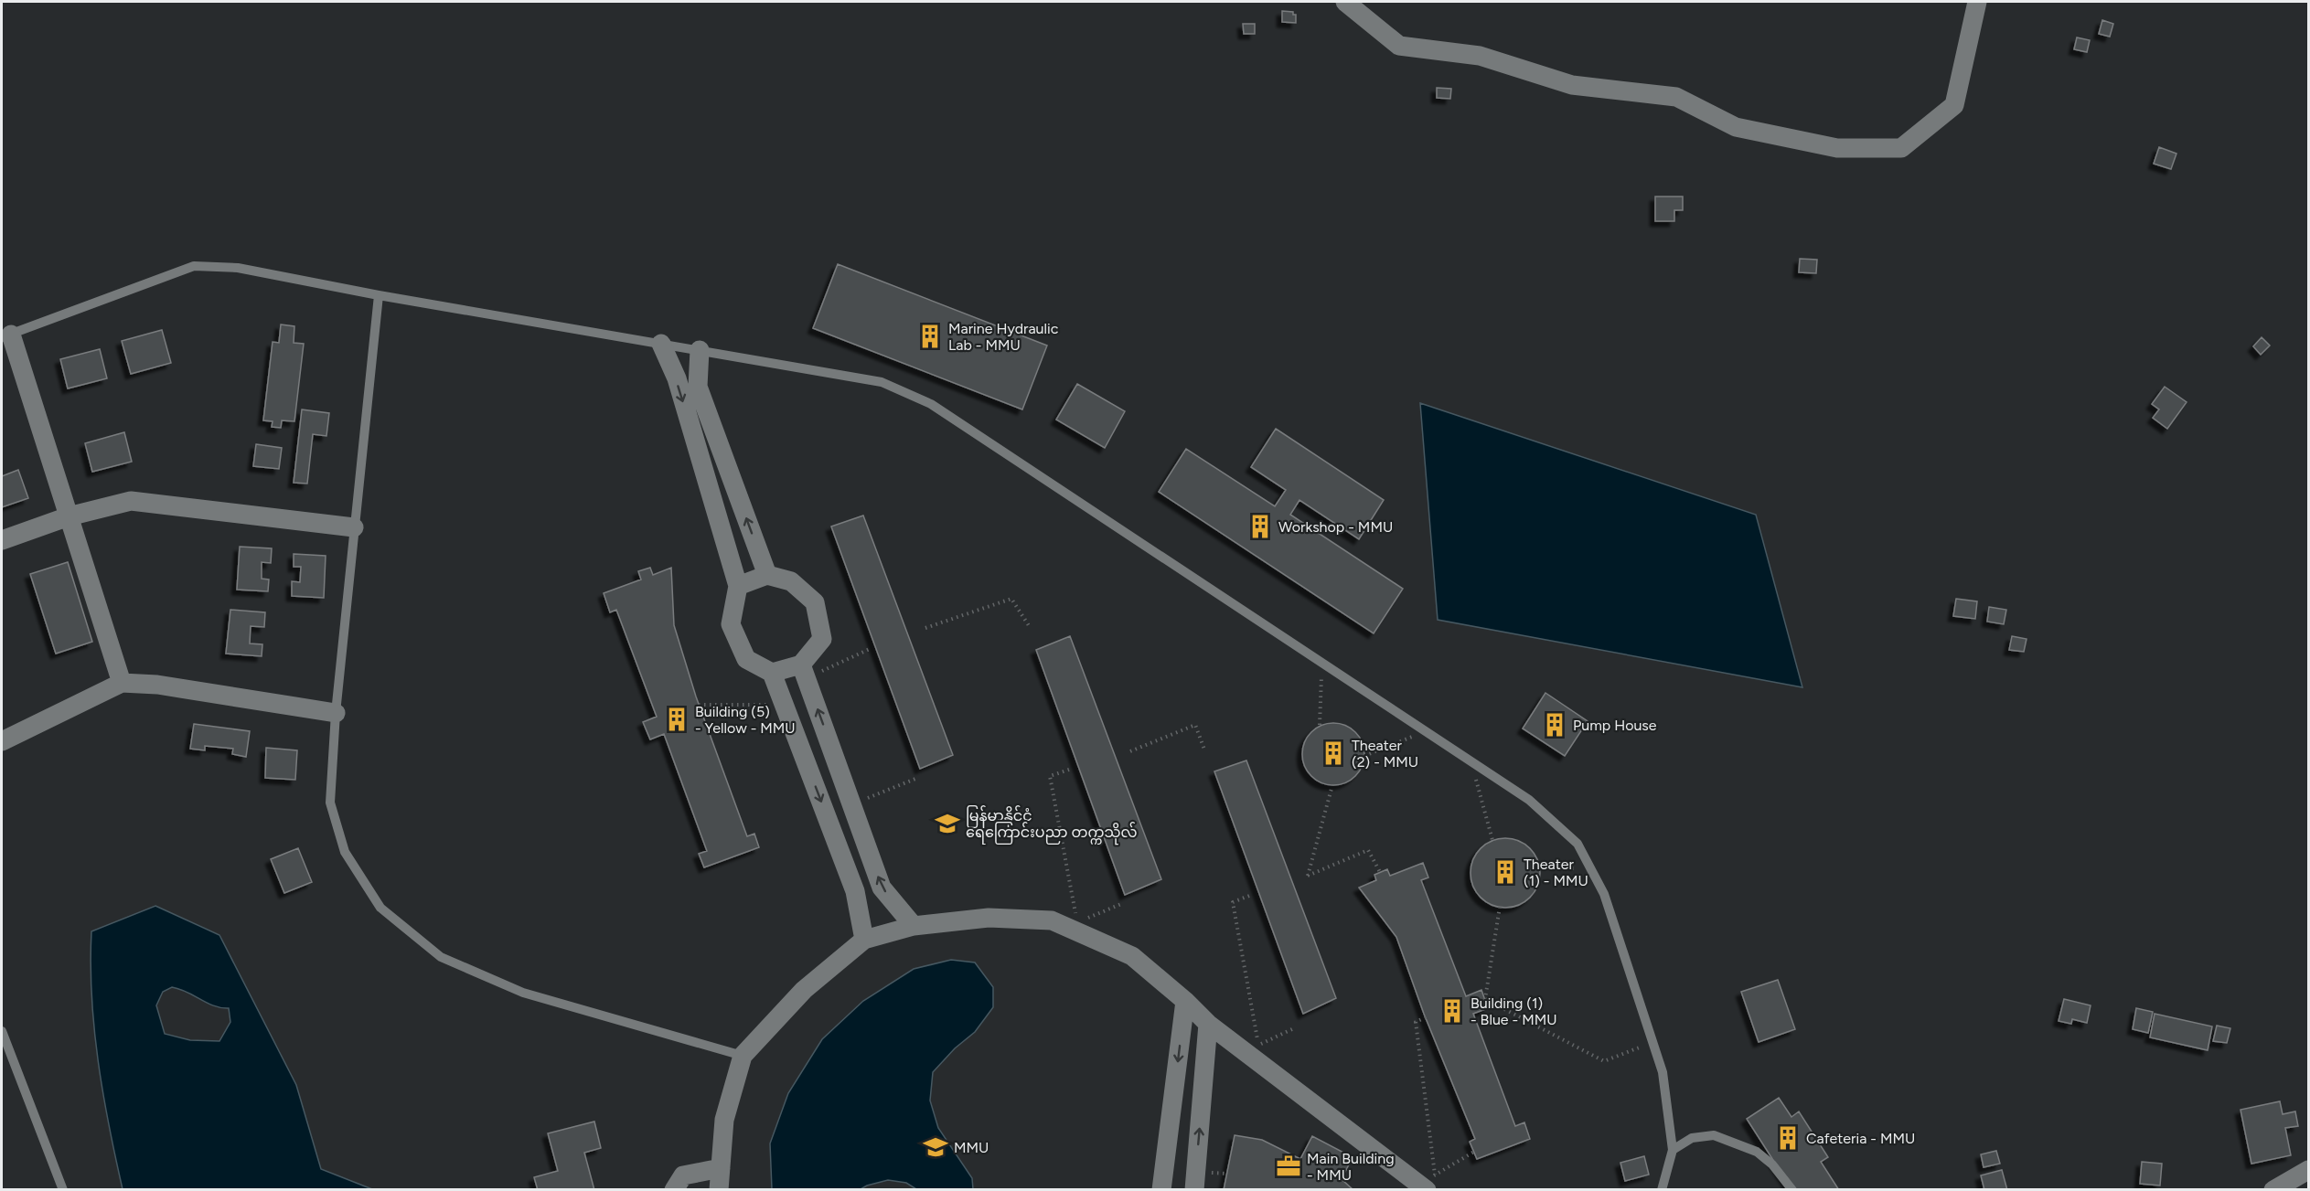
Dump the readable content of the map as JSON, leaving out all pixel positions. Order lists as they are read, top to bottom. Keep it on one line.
{"places":{"building":["Marine Hydraulic Lab - MMU","Workshop - MMU","Building (5) - Yellow - MMU","Pump House","Theater (2) - MMU","Theater (1) - MMU","Building (1) - Blue - MMU","Cafeteria - MMU"],"school or university":["မြန်မာနိုင်ငံ ရေကြောင်းပညာ တက္ကသိုလ်","MMU"],"office":["Main Building - MMU"]}}
